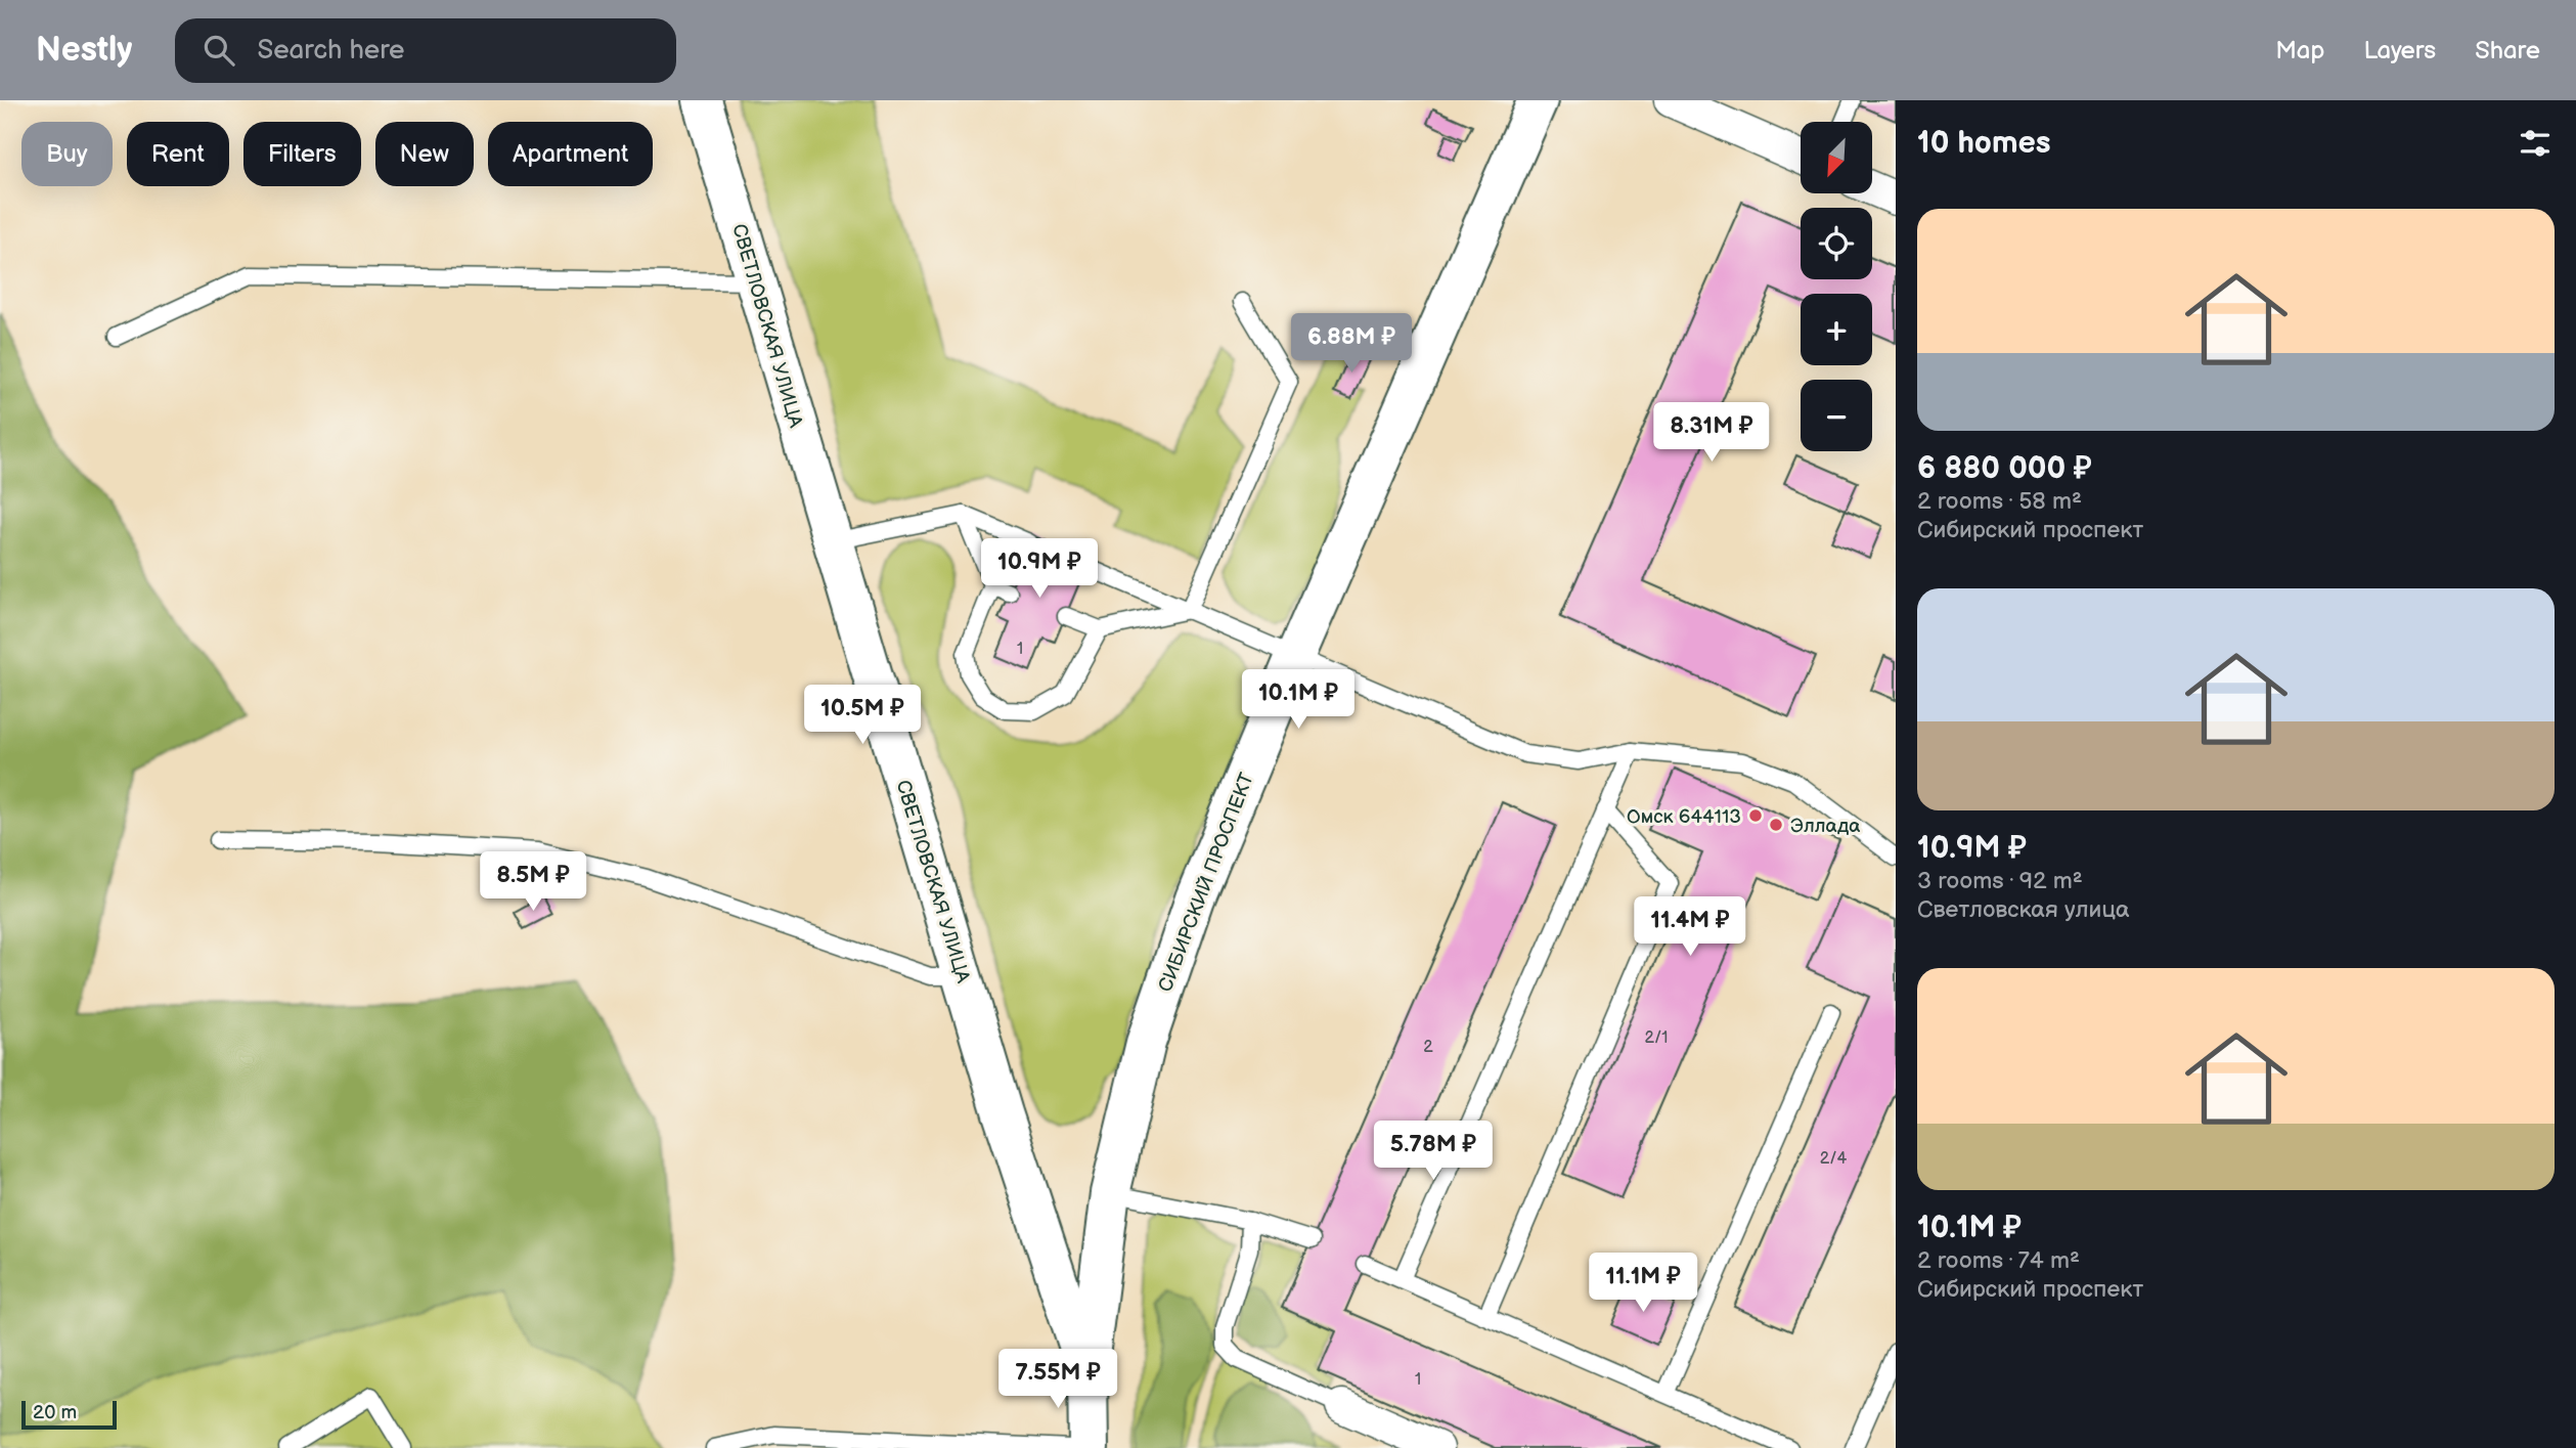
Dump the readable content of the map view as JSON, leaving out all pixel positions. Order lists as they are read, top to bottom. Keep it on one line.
{"streets":{"main road":["СВЕТЛОВСКАЯ УЛИЦА","СИБИРСКИЙ ПРОСПЕКТ"]},"crossings":[["СВЕТЛОВСКАЯ УЛИЦА","СИБИРСКИЙ ПРОСПЕКТ"]],"places":["Омск 644113","Эллада"],"house_numbers":["1","2/1","2","2/4","1"],"scale_bar":"20 m","north":"bottom left","page":{"header":"Nestly","search":"Search here","nav":["Map","Layers","Share"],"heading":"10 homes","map_buttons":["+","−"],"chip":["Buy","Rent","Filters","New","Apartment"],"list":[{"name":"6 880 000 ₽","note":"2 rooms · 58 m² · Сибирский проспект"},{"name":"10.9M ₽","note":"3 rooms · 92 m² · Светловская улица"},{"name":"10.1M ₽","note":"2 rooms · 74 m² · Сибирский проспект"}],"price":["6.88M ₽","8.31M ₽","10.9M ₽","10.1M ₽","10.5M ₽","8.5M ₽","11.4M ₽","5.78M ₽","11.1M ₽","7.55M ₽"],"scale":"20 m"}}
